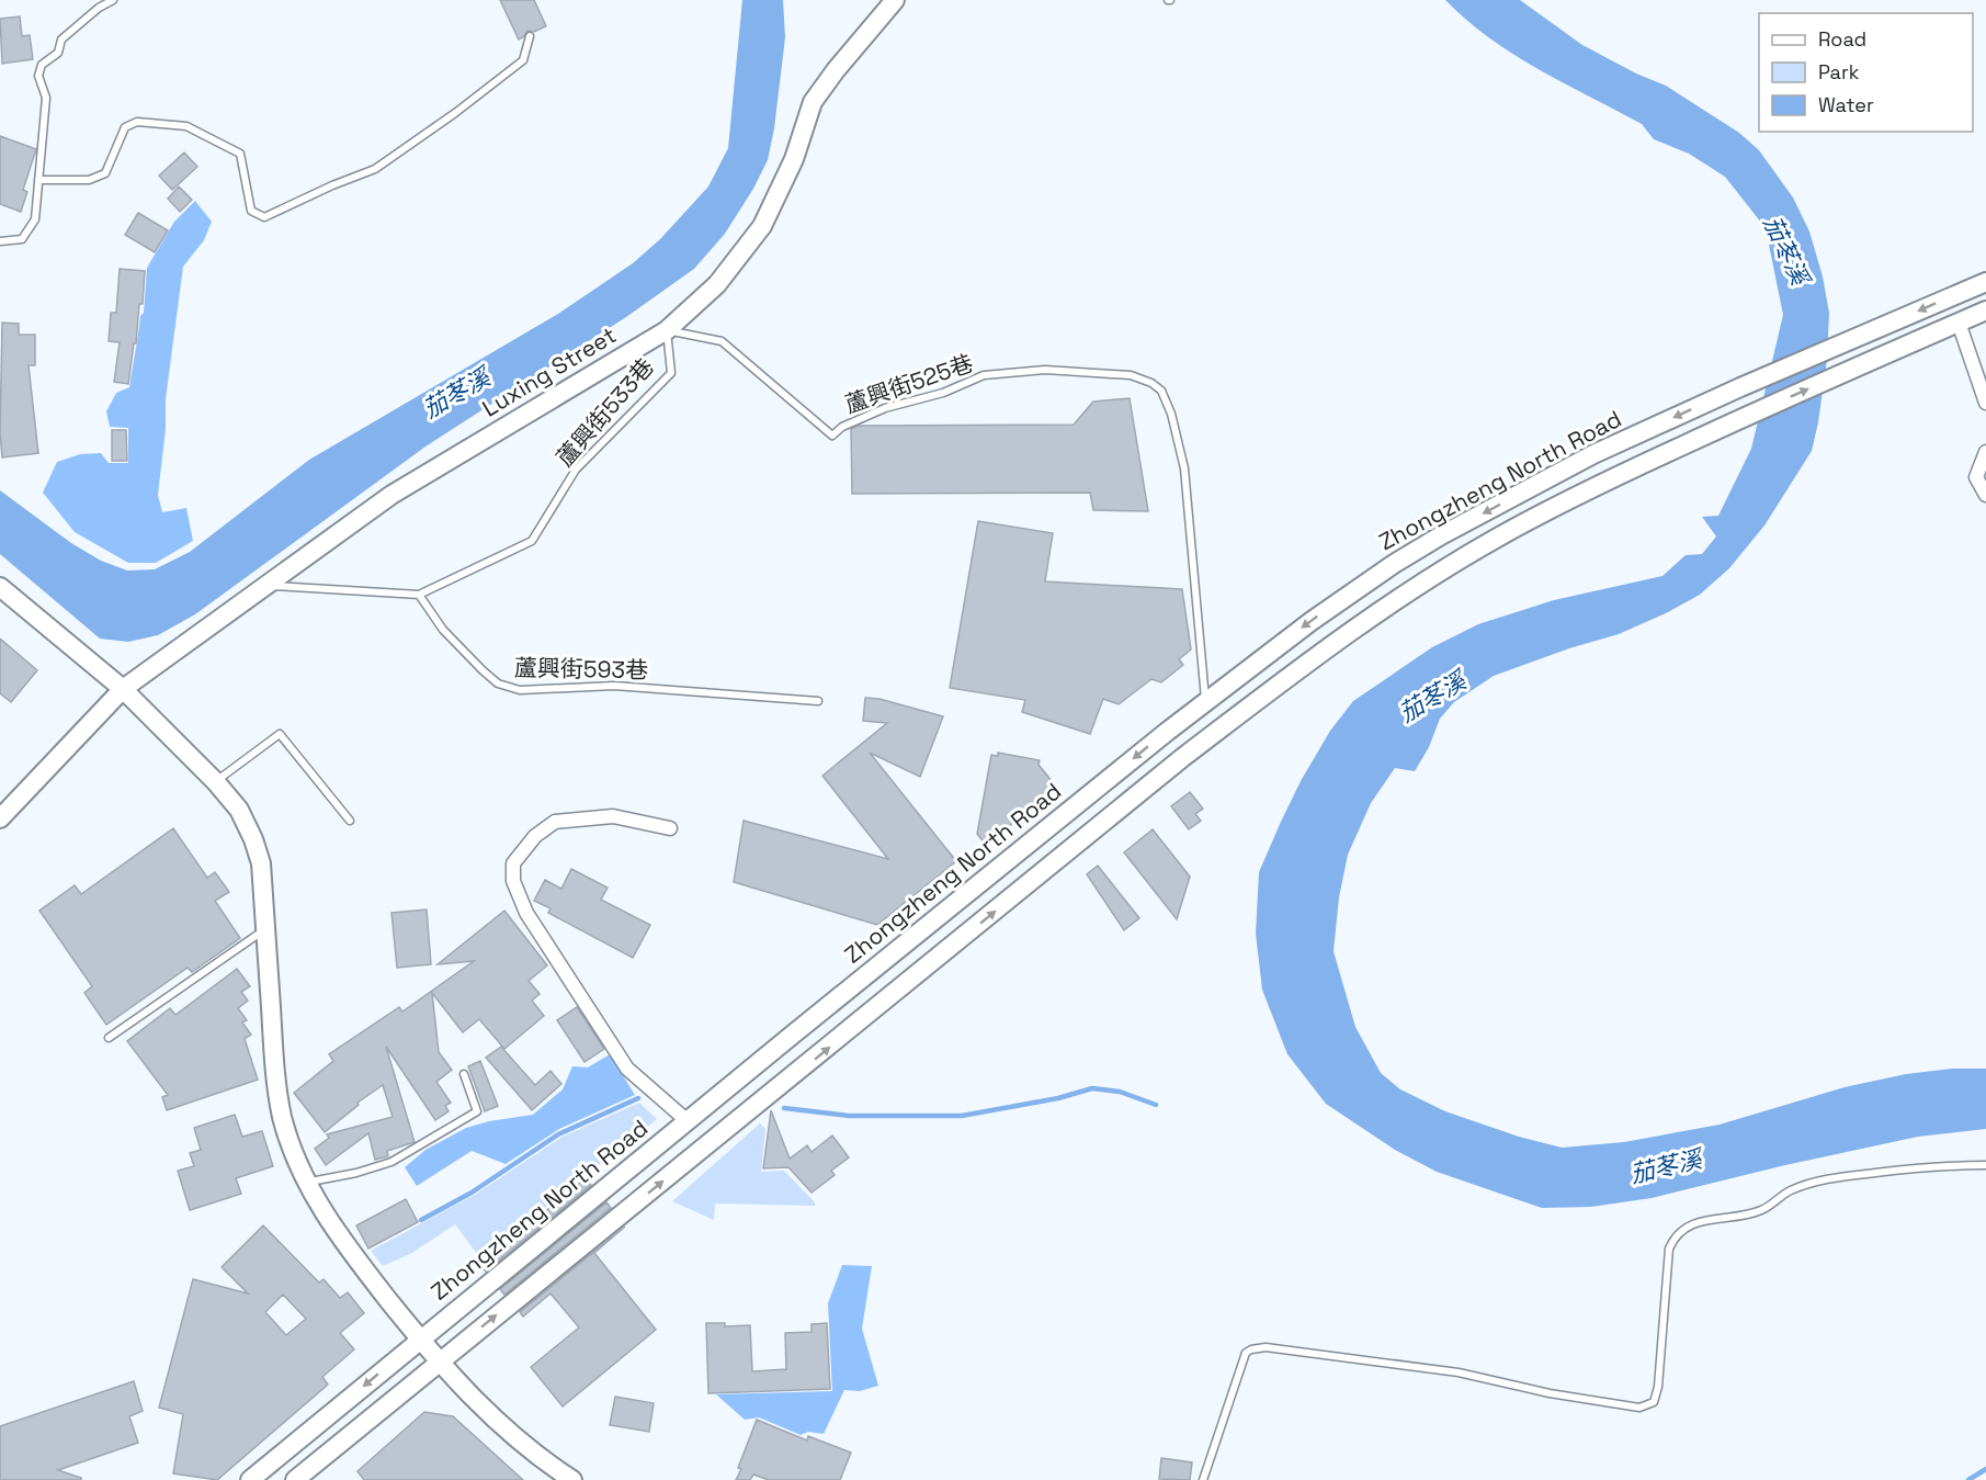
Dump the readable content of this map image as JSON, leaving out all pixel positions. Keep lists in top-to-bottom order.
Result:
{
  "streets": {
    "street": ["Luxing Street", "Zhongzheng North Road"],
    "lane": ["蘆興街525巷", "蘆興街533巷", "蘆興街593巷"]
  },
  "crossings": [
    ["Luxing Street", "蘆興街525巷"],
    ["Luxing Street", "蘆興街533巷"],
    ["蘆興街525巷", "蘆興街533巷"],
    ["蘆興街525巷", "Zhongzheng North Road"],
    ["蘆興街533巷", "蘆興街593巷"]
  ],
  "water": ["茄苳溪"],
  "legend": ["Road", "Park", "Water"]
}
